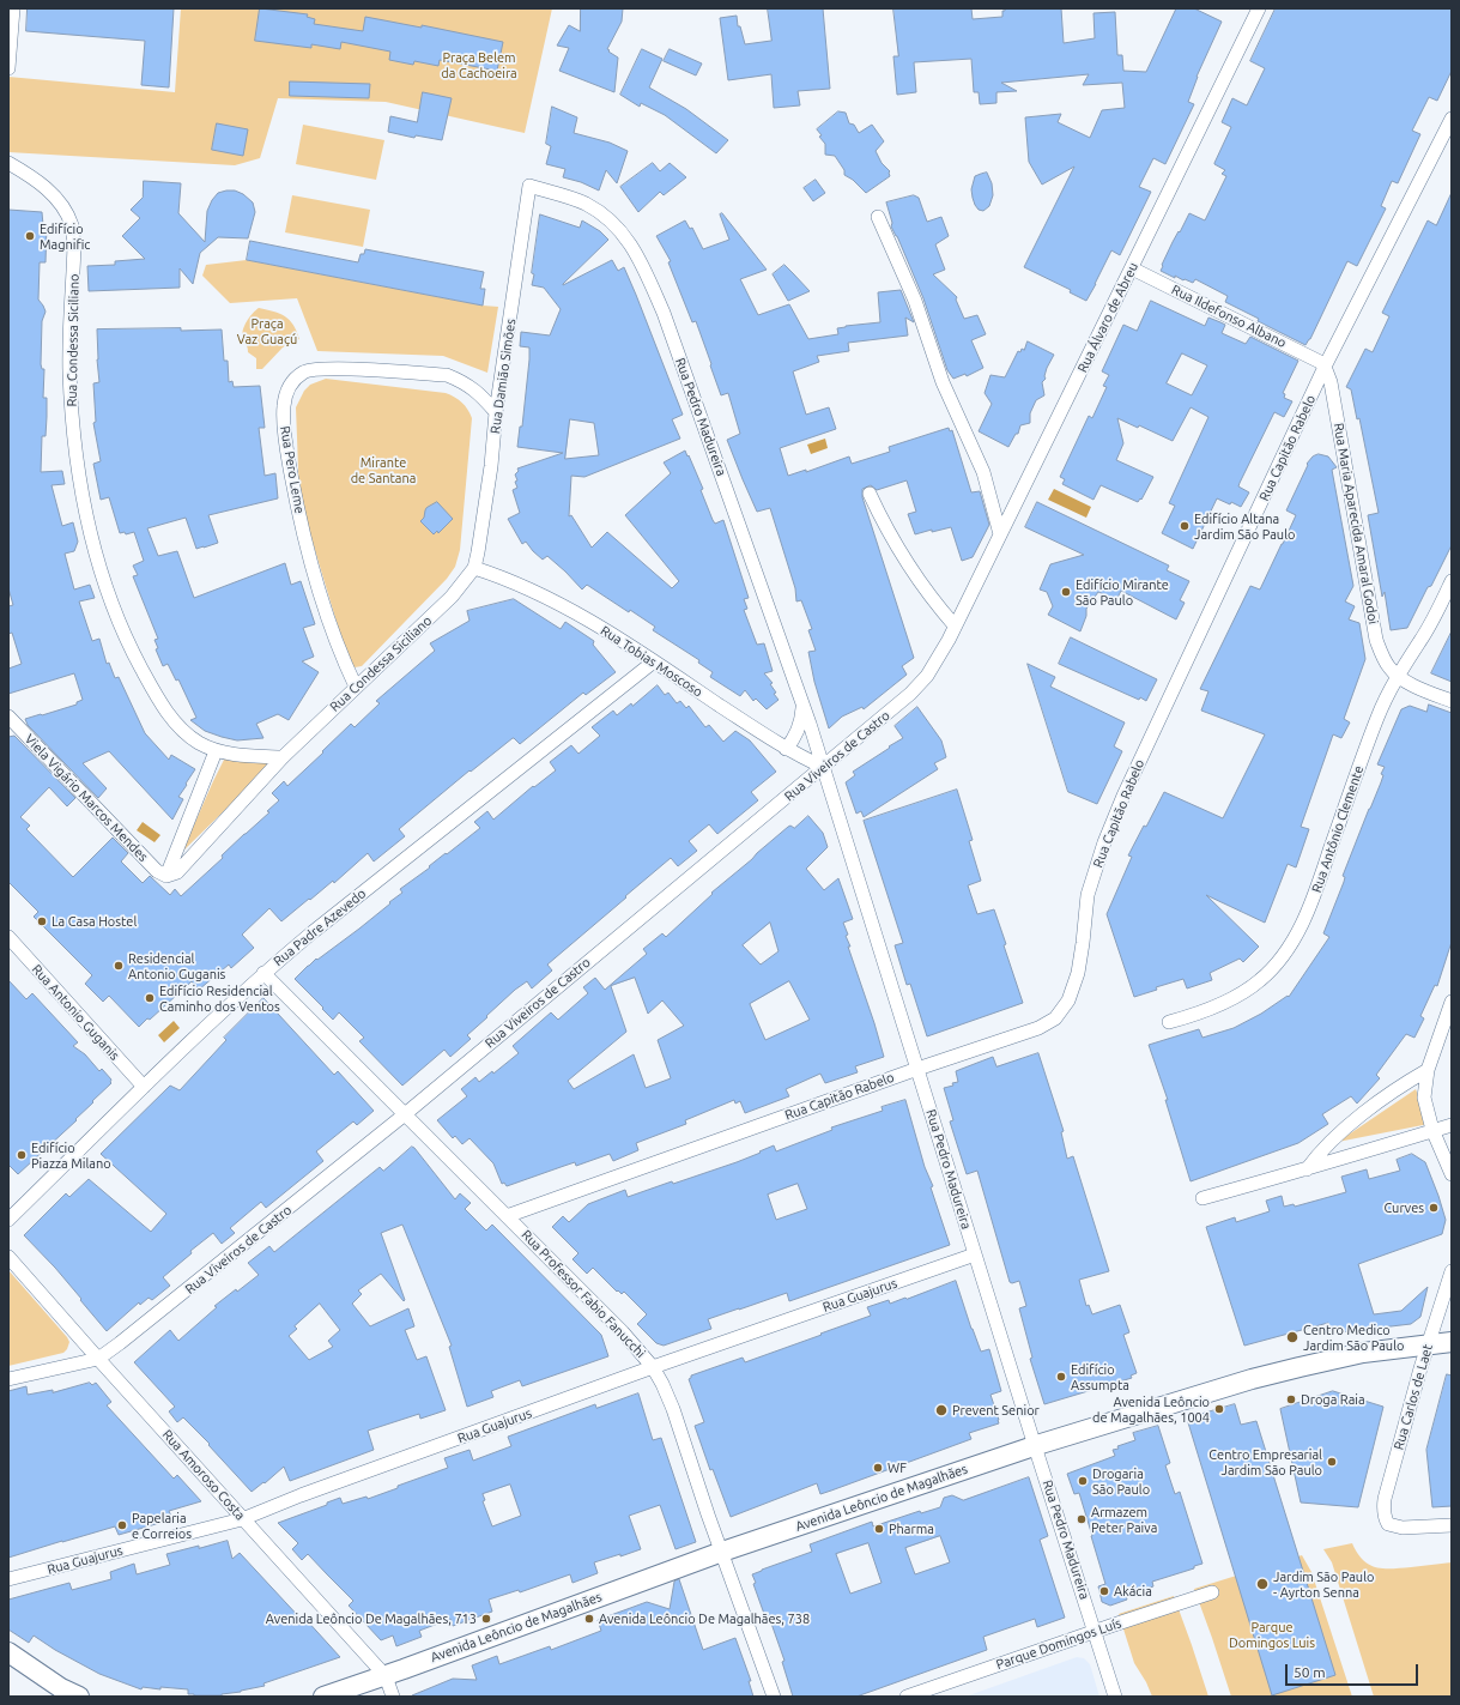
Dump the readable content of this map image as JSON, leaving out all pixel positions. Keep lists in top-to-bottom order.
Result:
{
  "streets": {
    "main road": ["Avenida Leôncio de Magalhães"],
    "street": [
      "Rua Ildefonso Albano",
      "Rua Álvaro de Abreu",
      "Rua Condessa Siciliano",
      "Rua Damião Simões",
      "Rua Pedro Madureira",
      "Rua Capitão Rabelo",
      "Rua Pero Leme",
      "Rua Maria Aparecida Amaral Godoi",
      "Rua Tobias Moscoso",
      "Rua Viveiros de Castro",
      "Viela Vigário Marcos Mendes",
      "Rua Antônio Clemente",
      "Rua Padre Azevedo",
      "Rua Antonio Guganis",
      "Rua Professor Fabio Fanucchi",
      "Rua Guajurus",
      "Rua Carlos de Laet",
      "Rua Amoroso Costa",
      "Parque Domingos Luís"
    ]
  },
  "crossings": [
    ["Rua Ildefonso Albano", "Rua Álvaro de Abreu"],
    ["Rua Ildefonso Albano", "Rua Capitão Rabelo"],
    ["Rua Ildefonso Albano", "Rua Maria Aparecida Amaral Godoi"],
    ["Rua Álvaro de Abreu", "Rua Viveiros de Castro"],
    ["Rua Condessa Siciliano", "Rua Damião Simões"],
    ["Rua Condessa Siciliano", "Rua Pero Leme"],
    ["Rua Condessa Siciliano", "Rua Tobias Moscoso"],
    ["Rua Condessa Siciliano", "Viela Vigário Marcos Mendes"],
    ["Rua Damião Simões", "Rua Pedro Madureira"],
    ["Rua Damião Simões", "Rua Pero Leme"],
    ["Rua Damião Simões", "Rua Tobias Moscoso"],
    ["Rua Pedro Madureira", "Rua Capitão Rabelo"],
    ["Rua Pedro Madureira", "Rua Tobias Moscoso"],
    ["Rua Pedro Madureira", "Rua Viveiros de Castro"],
    ["Rua Pedro Madureira", "Rua Guajurus"],
    ["Rua Pedro Madureira", "Avenida Leôncio de Magalhães"],
    ["Rua Pedro Madureira", "Parque Domingos Luís"],
    ["Rua Capitão Rabelo", "Rua Maria Aparecida Amaral Godoi"],
    ["Rua Capitão Rabelo", "Rua Professor Fabio Fanucchi"],
    ["Rua Maria Aparecida Amaral Godoi", "Rua Antônio Clemente"],
    ["Rua Tobias Moscoso", "Rua Viveiros de Castro"],
    ["Rua Tobias Moscoso", "Rua Padre Azevedo"],
    ["Rua Viveiros de Castro", "Rua Professor Fabio Fanucchi"],
    ["Rua Viveiros de Castro", "Rua Amoroso Costa"],
    ["Rua Padre Azevedo", "Rua Antonio Guganis"],
    ["Rua Padre Azevedo", "Rua Professor Fabio Fanucchi"],
    ["Rua Professor Fabio Fanucchi", "Rua Guajurus"],
    ["Rua Professor Fabio Fanucchi", "Avenida Leôncio de Magalhães"],
    ["Rua Guajurus", "Rua Amoroso Costa"],
    ["Rua Carlos de Laet", "Avenida Leôncio de Magalhães"],
    ["Rua Amoroso Costa", "Avenida Leôncio de Magalhães"]
  ],
  "parks": [
    "Praça Belem da Cachoeira",
    "Praça Vaz Guaçú",
    "Mirante de Santana",
    "Parque Domingos Luis"
  ],
  "places": [
    "Edifício Magnific",
    "Edifício Altana Jardim São Paulo",
    "Edifício Mirante São Paulo",
    "La Casa Hostel",
    "Residencial Antonio Guganis",
    "Edifício Residencial Caminho dos Ventos",
    "Edifício Piazza Milano",
    "Curves",
    "Centro Medico Jardim São Paulo",
    "Edifício Assumpta",
    "Droga Raia",
    "Avenida Leôncio de Magalhães, 1004",
    "Prevent Senior",
    "Centro Empresarial Jardim São Paulo",
    "WF",
    "Drogaria São Paulo",
    "Armazem Peter Paiva",
    "Papelaria e Correios",
    "Pharma",
    "Jardim São Paulo - Ayrton Senna",
    "Akácia",
    "Avenida Leôncio De Magalhães, 713",
    "Avenida Leôncio De Magalhães, 738"
  ],
  "scale_bar": "50 m"
}
